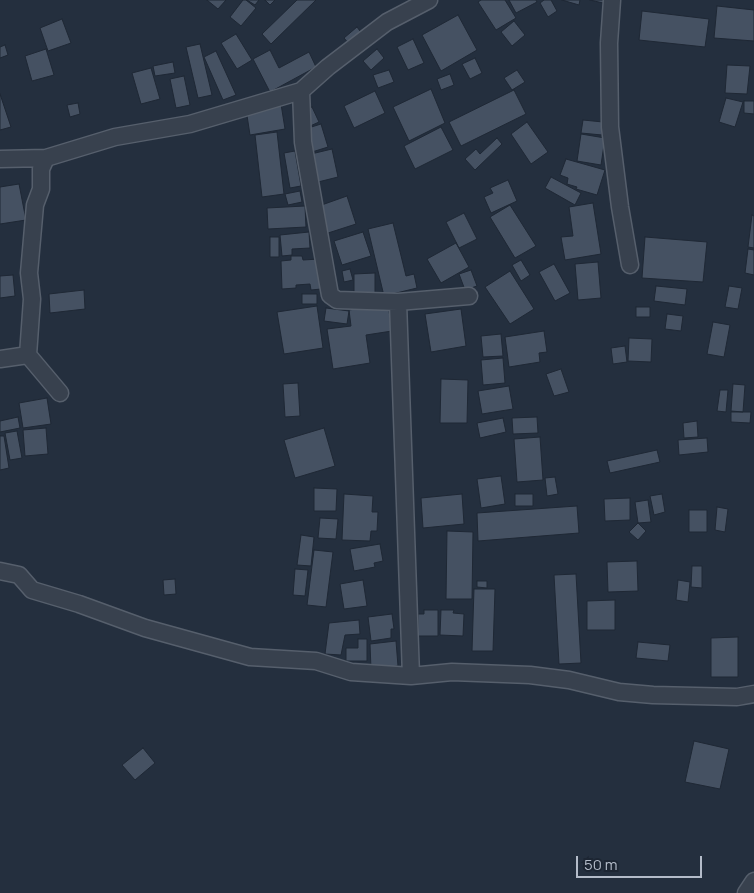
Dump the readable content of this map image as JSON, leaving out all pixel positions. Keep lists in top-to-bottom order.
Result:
{
  "scale_bar": "50 m"
}
